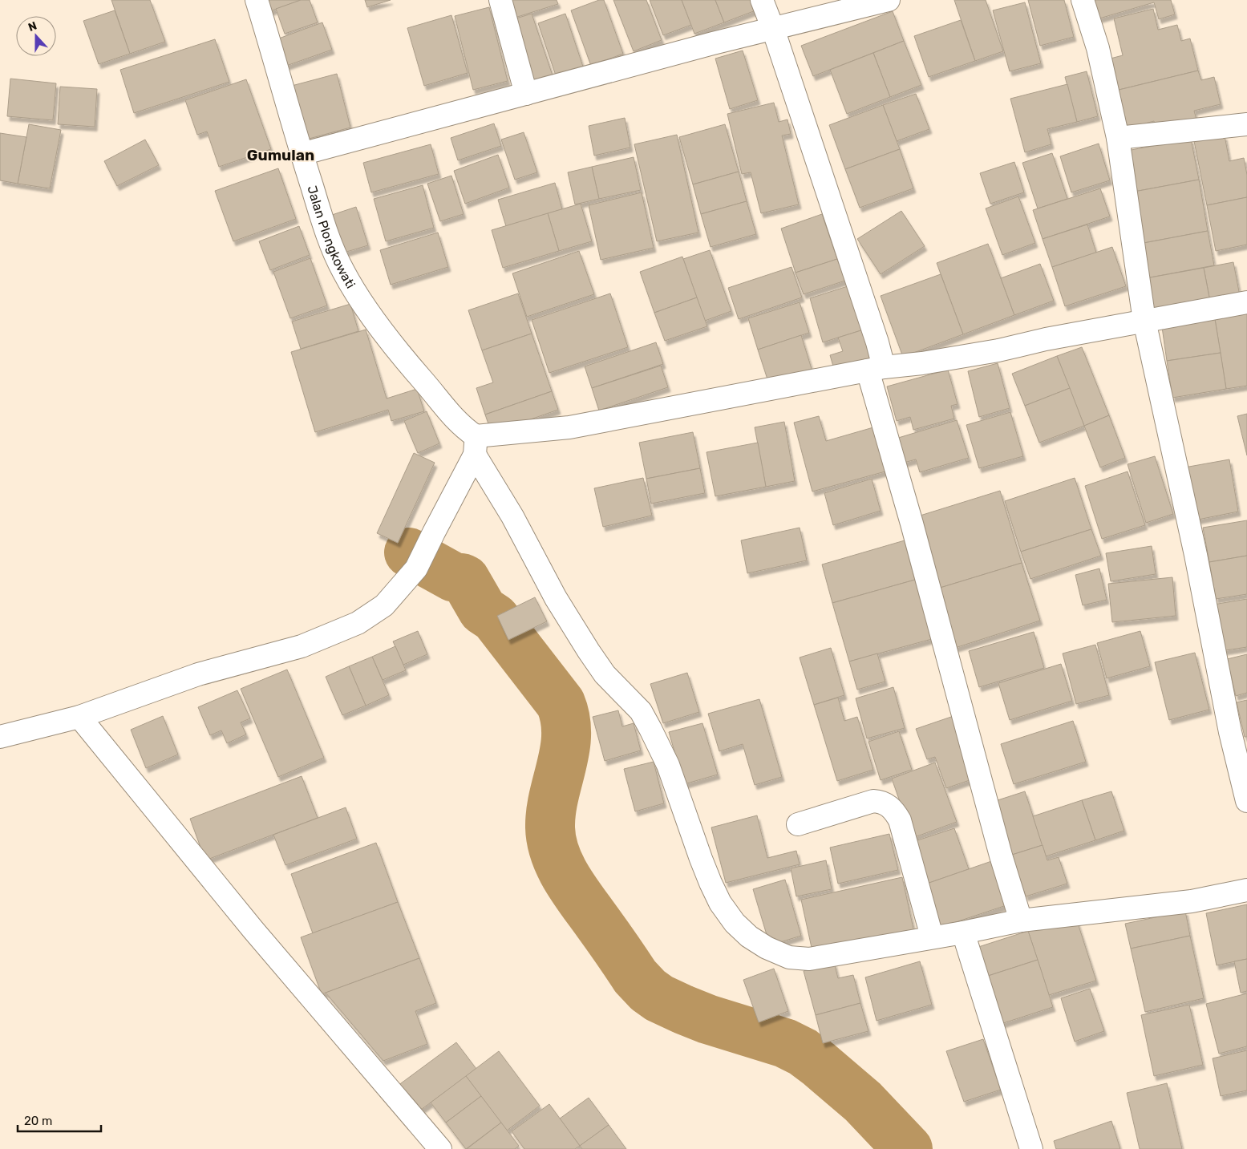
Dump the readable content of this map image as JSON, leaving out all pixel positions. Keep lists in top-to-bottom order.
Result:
{
  "streets": {
    "street": ["Jalan Plongkowati"]
  },
  "districts": ["Gumulan"],
  "scale_bar": "20 m",
  "north": "top"
}
